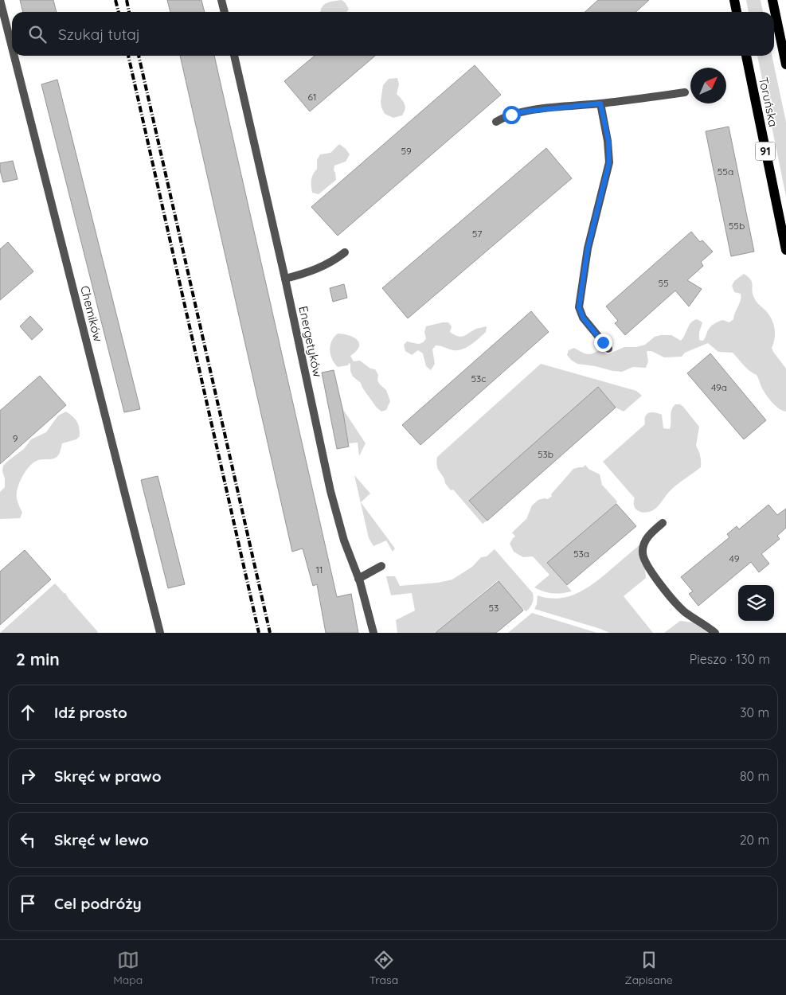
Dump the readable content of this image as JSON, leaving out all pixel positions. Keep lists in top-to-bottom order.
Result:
{
  "streets": {
    "main road": ["Toruńska", "91"],
    "street": ["Chemików", "Energetyków"]
  },
  "house_numbers": [
    "61",
    "59",
    "55a",
    "55b",
    "57",
    "55",
    "53c",
    "49a",
    "9",
    "53b",
    "53a",
    "49",
    "11",
    "53"
  ],
  "north": "top right",
  "page": {
    "search": "Szukaj tutaj",
    "heading": ["2 min", "Pieszo · 130 m"],
    "list": [
      ["Idź prosto", "30 m"],
      ["Skręć w prawo", "80 m"],
      ["Skręć w lewo", "20 m"],
      "Cel podróży"
    ],
    "nav": ["Mapa", "Trasa", "Zapisane"]
  }
}
